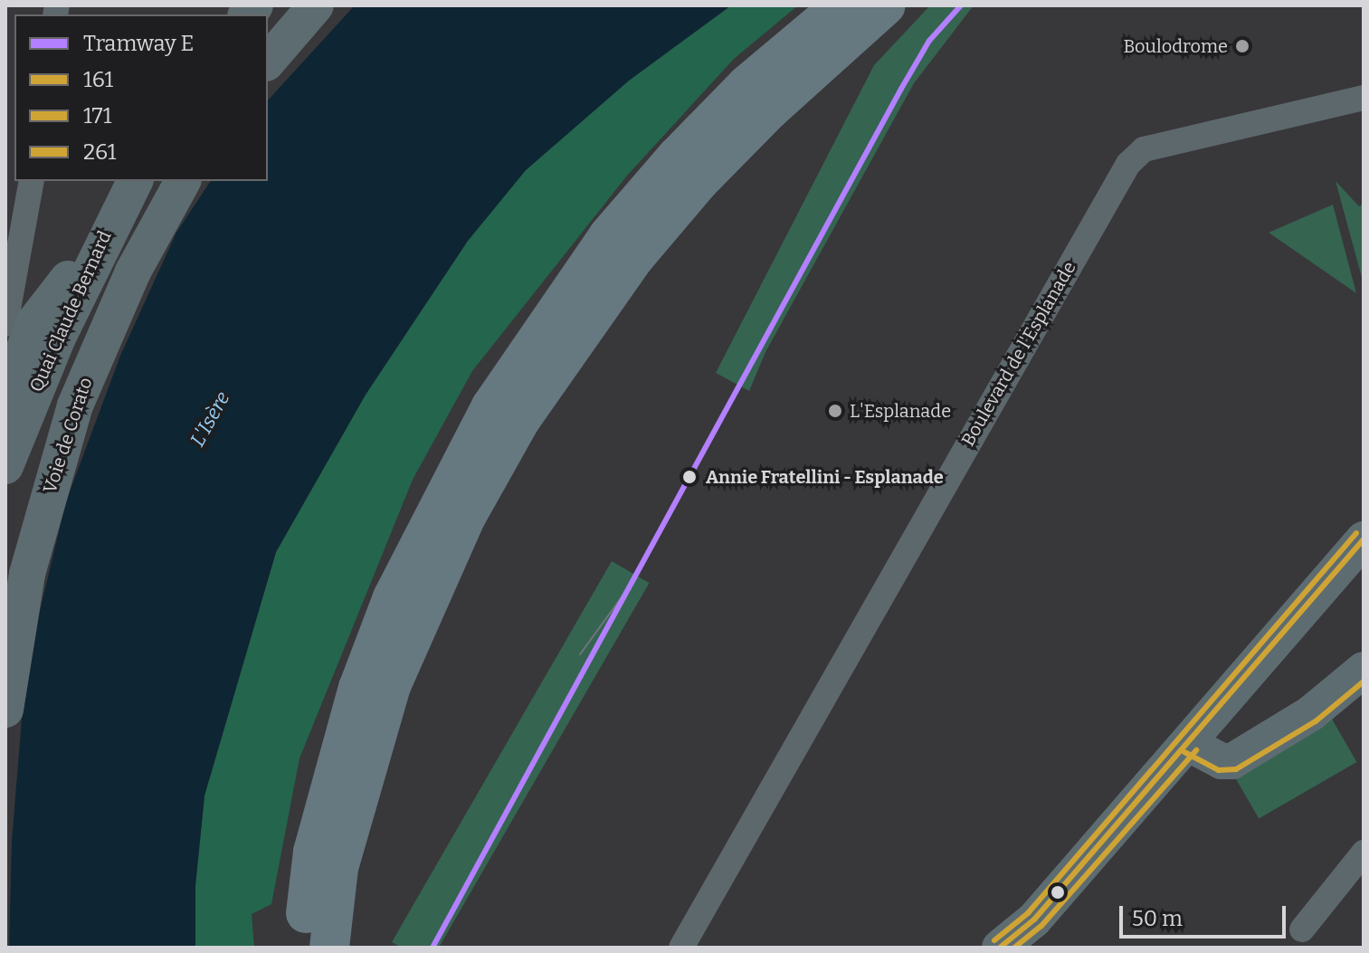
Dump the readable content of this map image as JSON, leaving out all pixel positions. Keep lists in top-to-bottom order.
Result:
{
  "streets": {
    "street": ["Quai Claude Bernard", "Boulevard de l'Esplanade", "Voie de Corato"]
  },
  "water": ["L'Isère"],
  "places": ["Boulodrome", "L'Esplanade", "Annie Fratellini - Esplanade"],
  "lines": [
    "tram line E",
    "transit line 261",
    "transit line 161",
    "transit line 171"
  ],
  "legend": [
    "Tramway E",
    "161",
    "171",
    "261"
  ],
  "scale_bar": "50 m"
}
